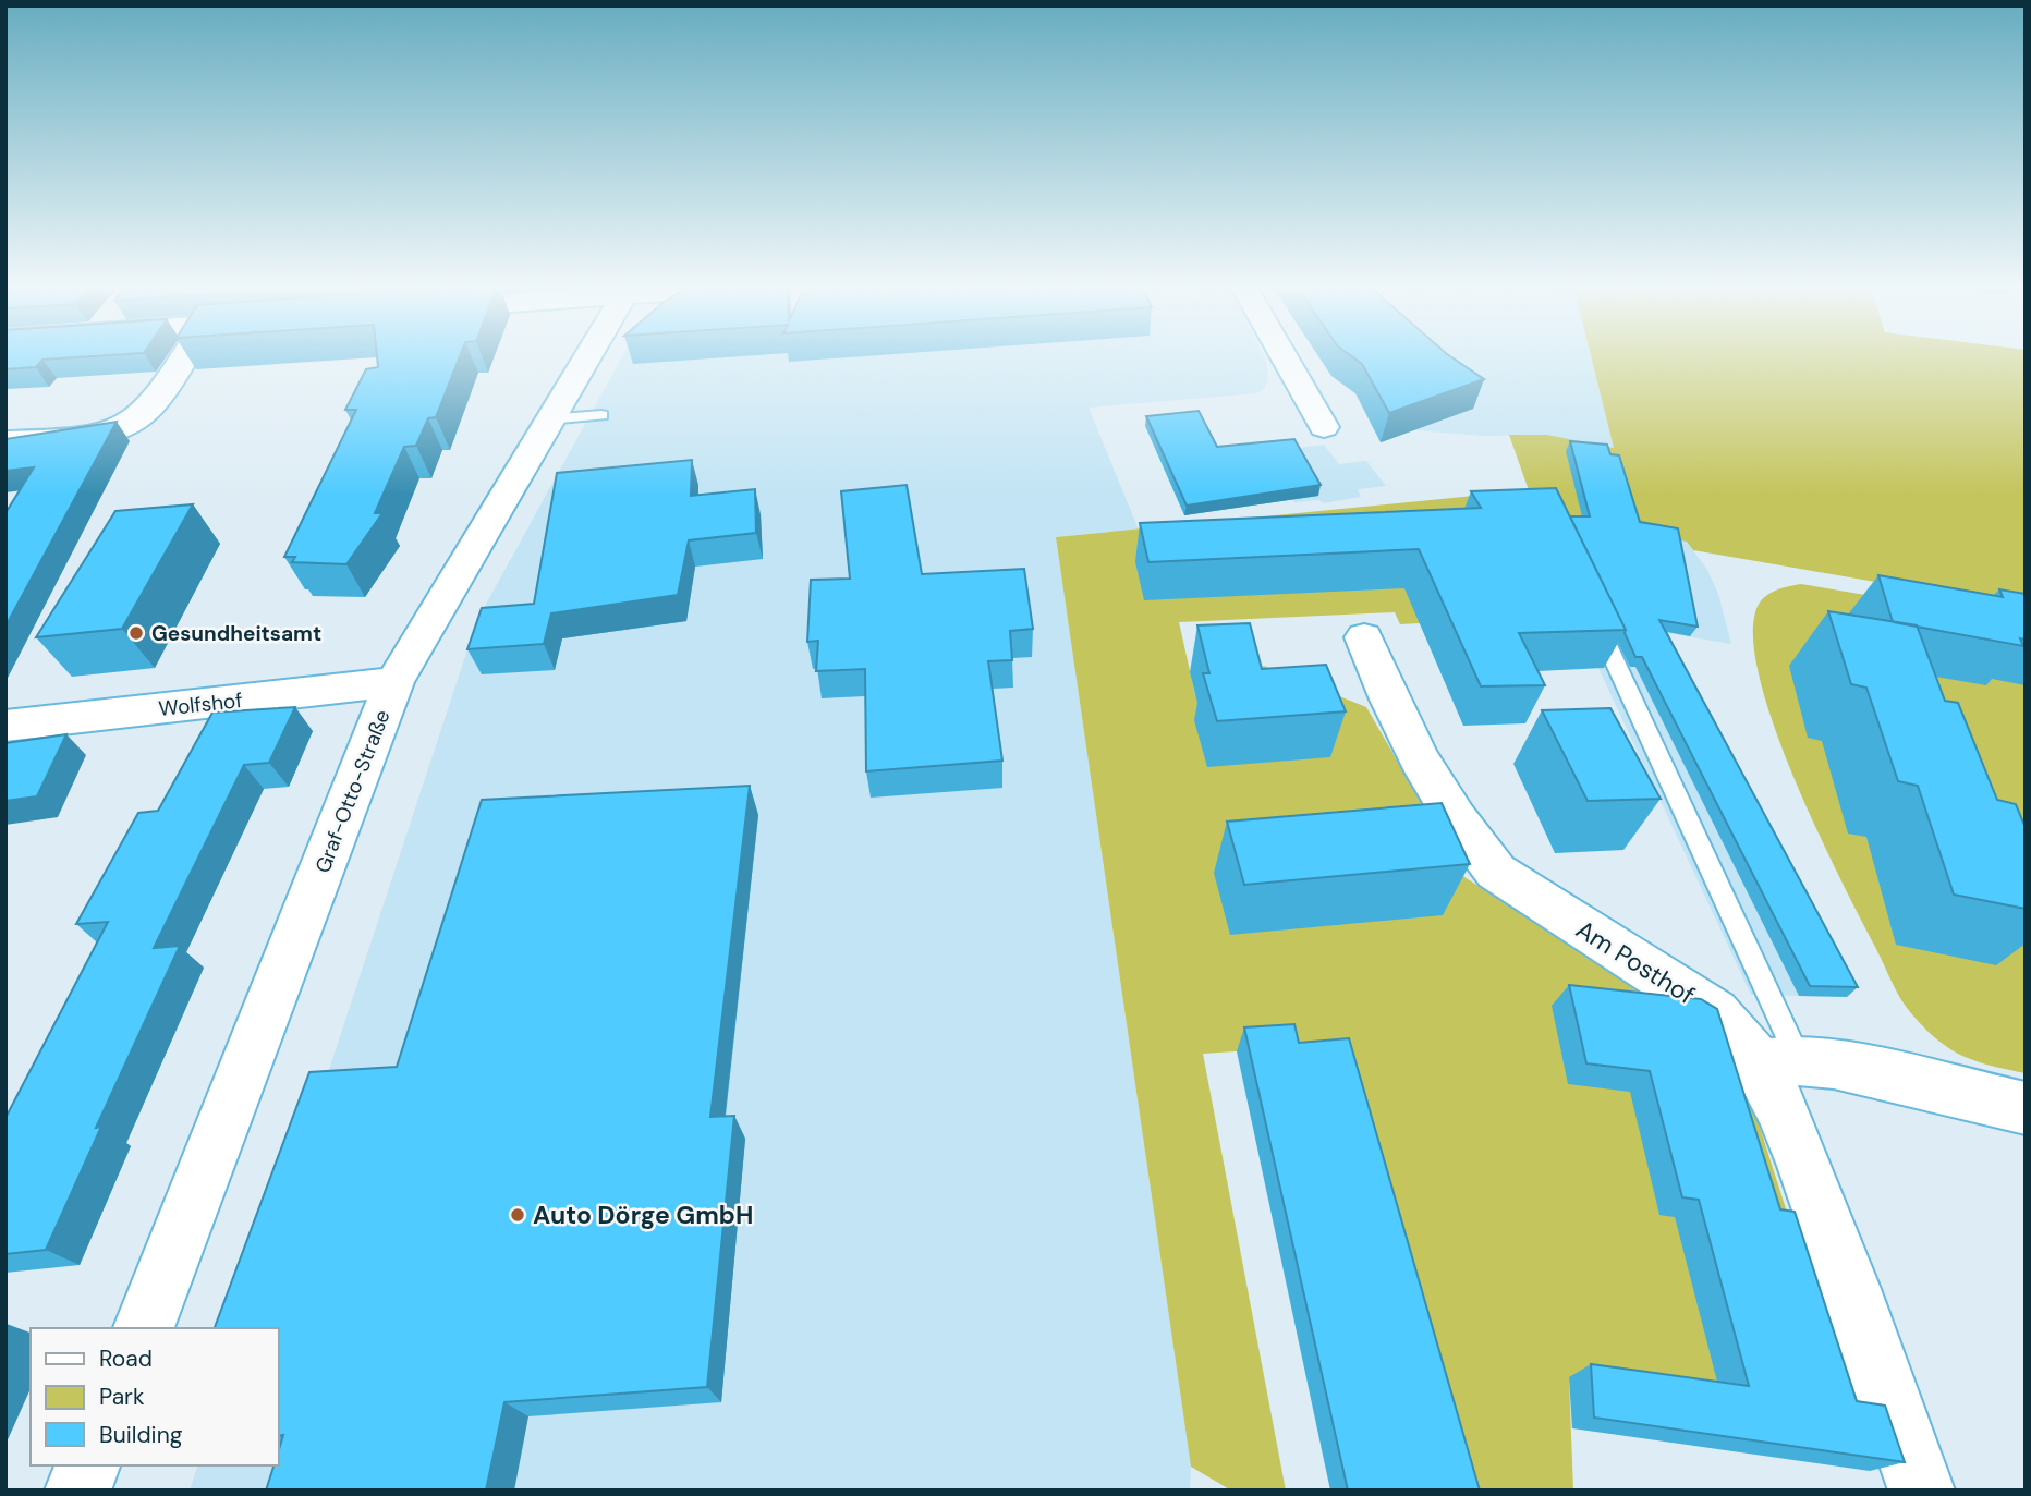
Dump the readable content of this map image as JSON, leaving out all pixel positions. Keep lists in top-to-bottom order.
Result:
{
  "streets": {
    "street": ["Wolfshof", "Graf-Otto-Straße", "Am Posthof"]
  },
  "crossings": [
    ["Wolfshof", "Graf-Otto-Straße"]
  ],
  "places": ["Gesundheitsamt", "Auto Dörge GmbH"],
  "legend": ["Road", "Park", "Building"]
}
